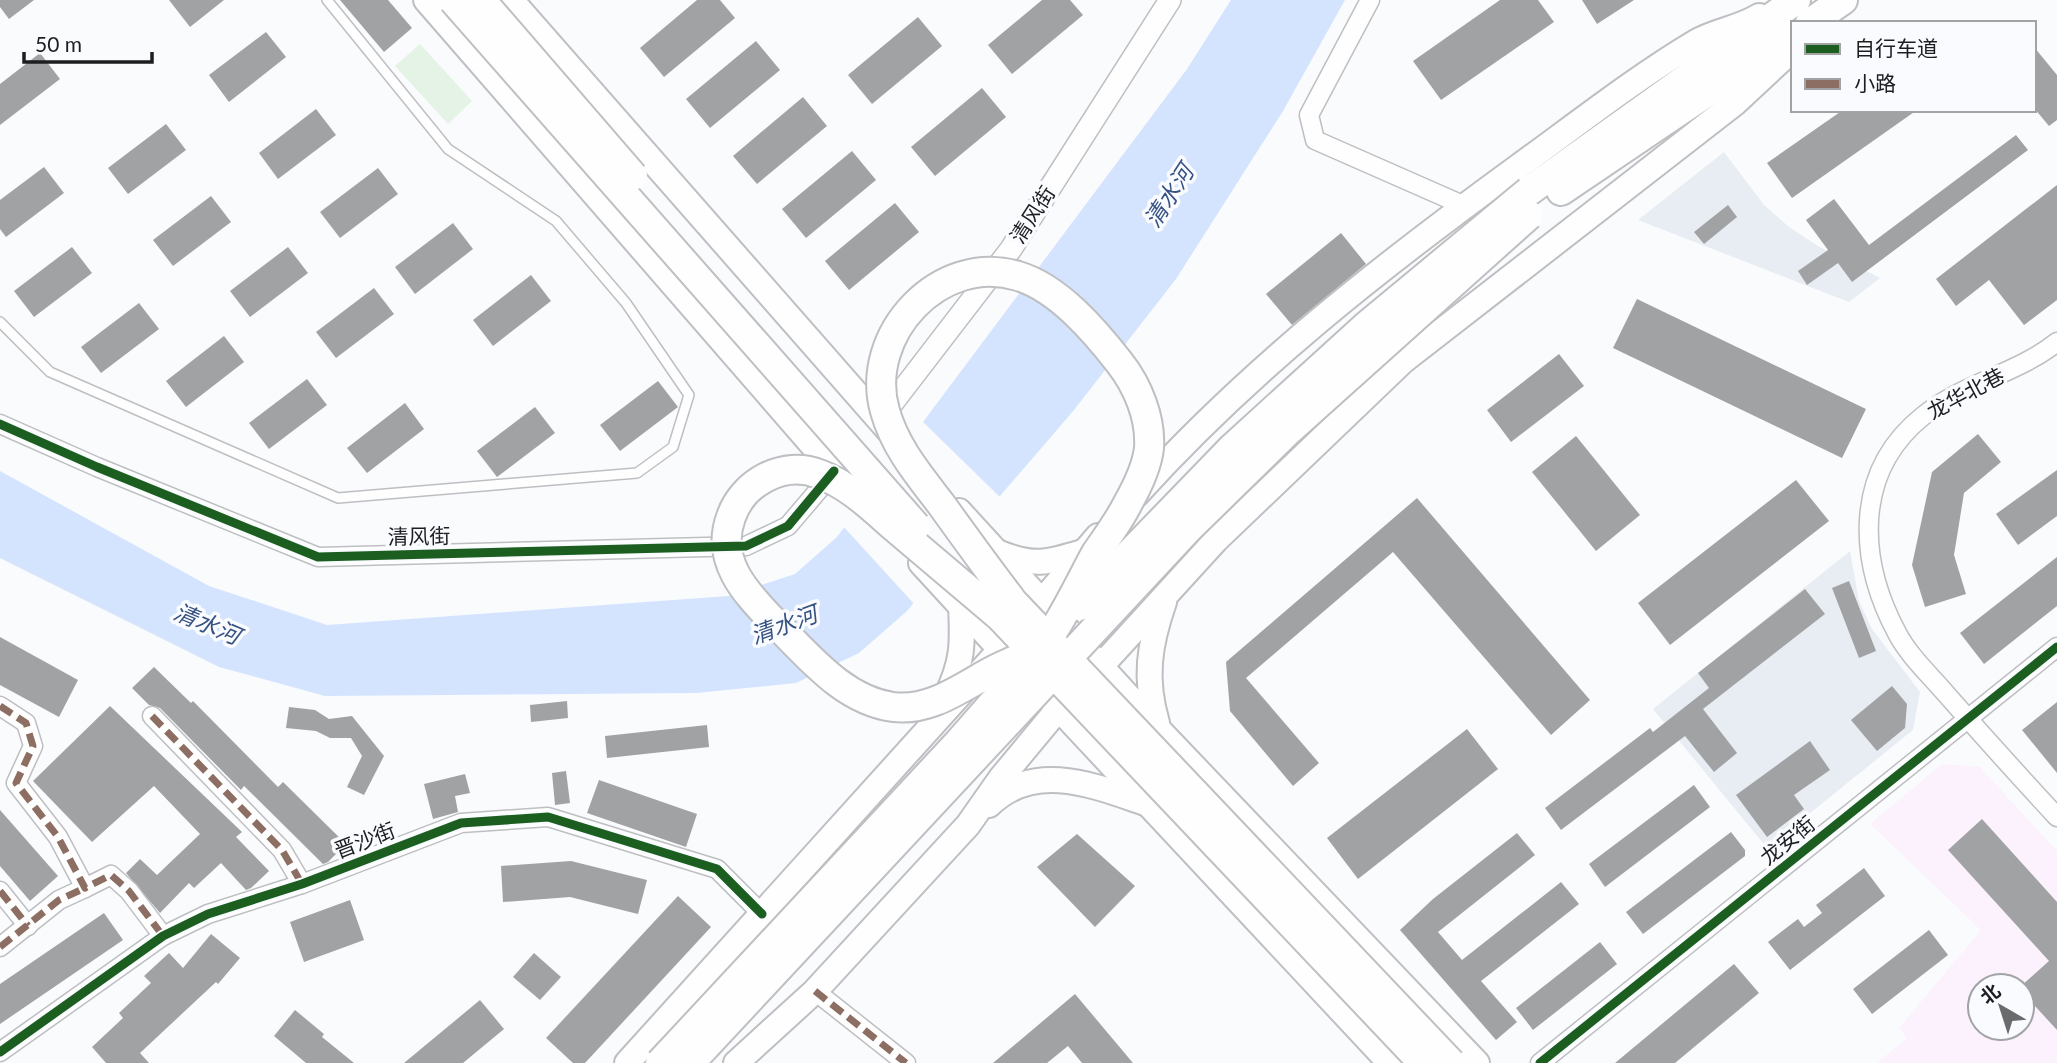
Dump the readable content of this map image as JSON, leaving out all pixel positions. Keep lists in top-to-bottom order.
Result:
{
  "streets": {
    "street": [
      "清风街",
      "龙华北巷",
      "晋沙街",
      "龙安街"
    ]
  },
  "crossings": [
    ["龙华北巷", "龙安街"]
  ],
  "water": ["清水河"],
  "legend": ["自行车道", "小路"],
  "scale_bar": "50 m",
  "north": "top left"
}
